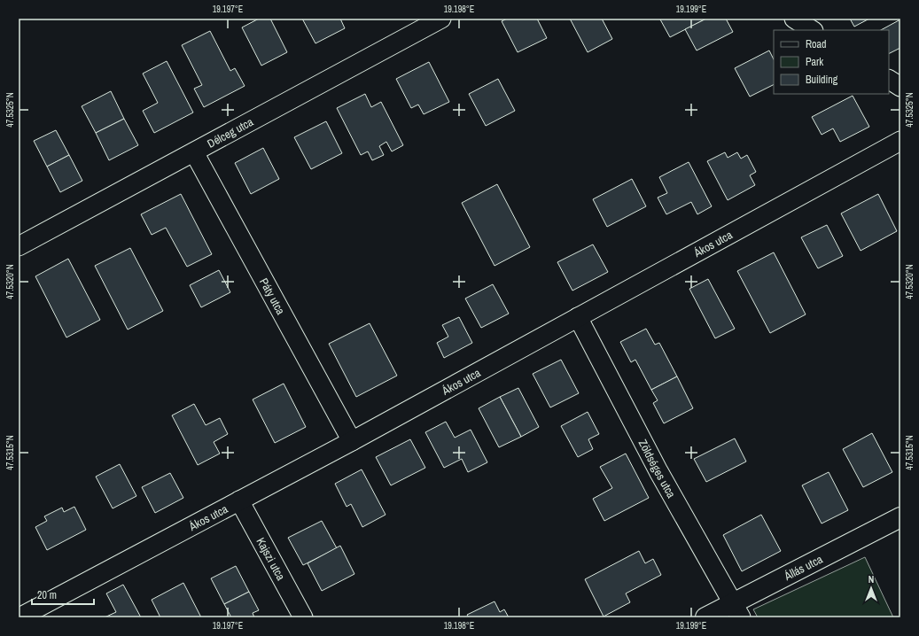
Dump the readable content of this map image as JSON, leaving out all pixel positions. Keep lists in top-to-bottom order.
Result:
{
  "streets": {
    "street": [
      "Délceg utca",
      "Ákos utca",
      "Páty utca",
      "Zöldséges utca",
      "Kajszi utca",
      "Állás utca"
    ]
  },
  "crossings": [
    ["Délceg utca", "Páty utca"],
    ["Ákos utca", "Páty utca"],
    ["Ákos utca", "Zöldséges utca"],
    ["Ákos utca", "Kajszi utca"],
    ["Zöldséges utca", "Állás utca"]
  ],
  "legend": ["Road", "Park", "Building"],
  "scale_bar": "20 m",
  "north": "top",
  "coordinates": [
    "19.197°E",
    "19.198°E",
    "19.199°E",
    "47.5325°N",
    "47.5320°N",
    "47.5315°N"
  ]
}
